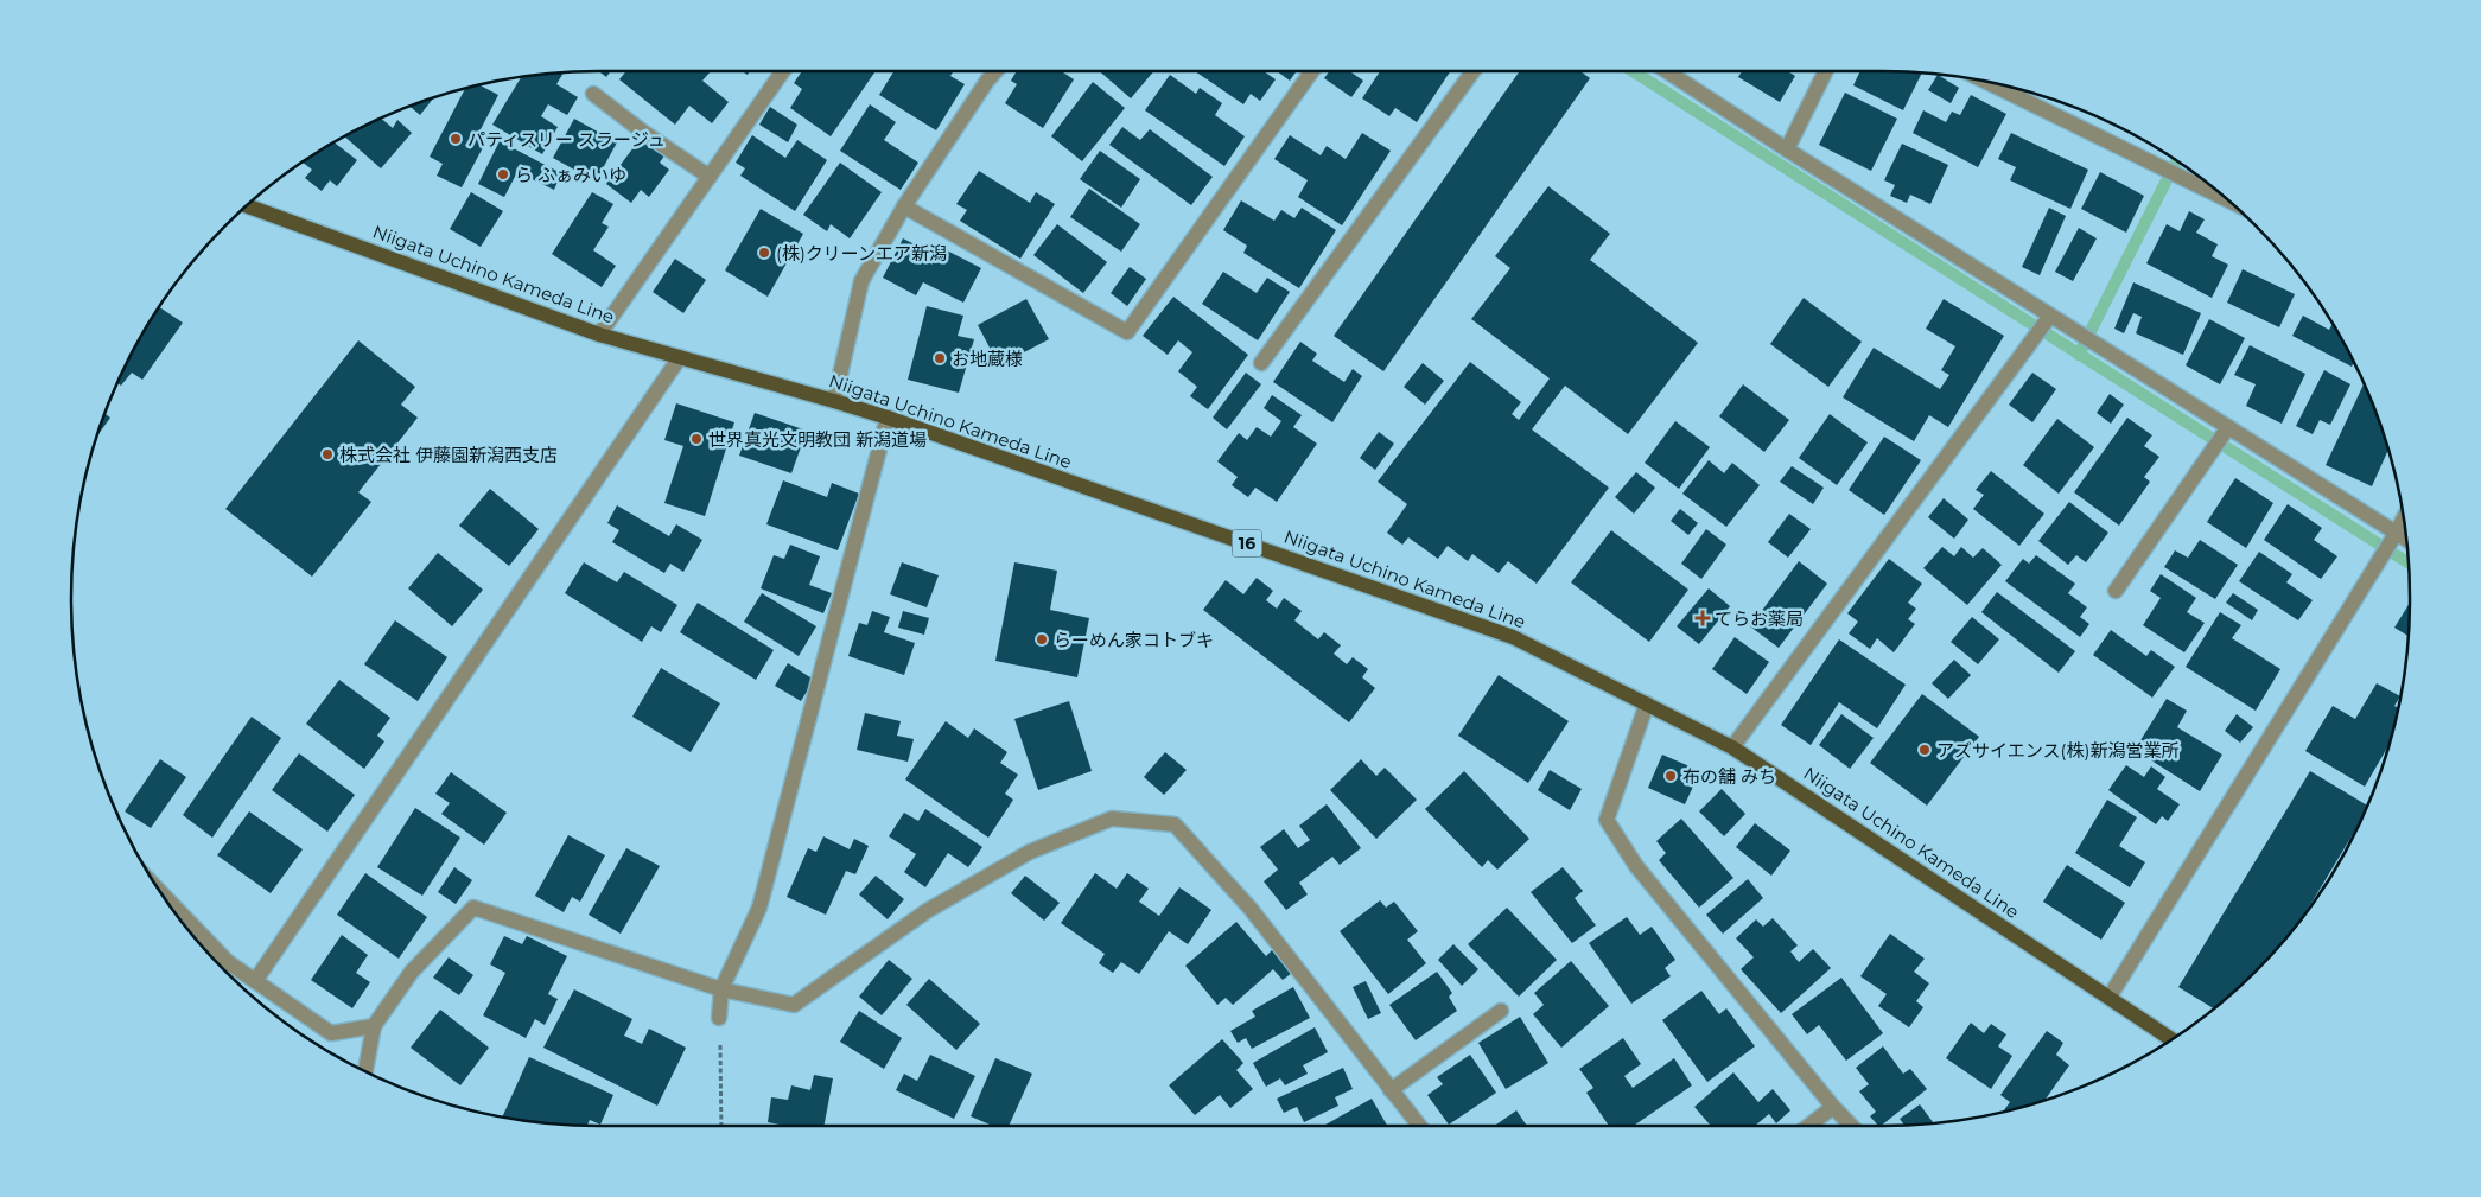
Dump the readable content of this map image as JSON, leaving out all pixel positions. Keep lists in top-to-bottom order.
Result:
{
  "streets": {
    "main road": ["Niigata Uchino Kameda Line", "16"]
  },
  "places": {
    "other": [
      "パティスリー スラージュ",
      "ら ふぁみいゆ",
      "(株)クリーンエア新潟",
      "お地蔵様",
      "世界真光文明教団 新潟道場",
      "株式会社 伊藤園新潟西支店",
      "らーめん家コトブキ",
      "アズサイエンス(株)新潟営業所",
      "布の舗 みち"
    ],
    "health": ["てらお薬局"]
  }
}
